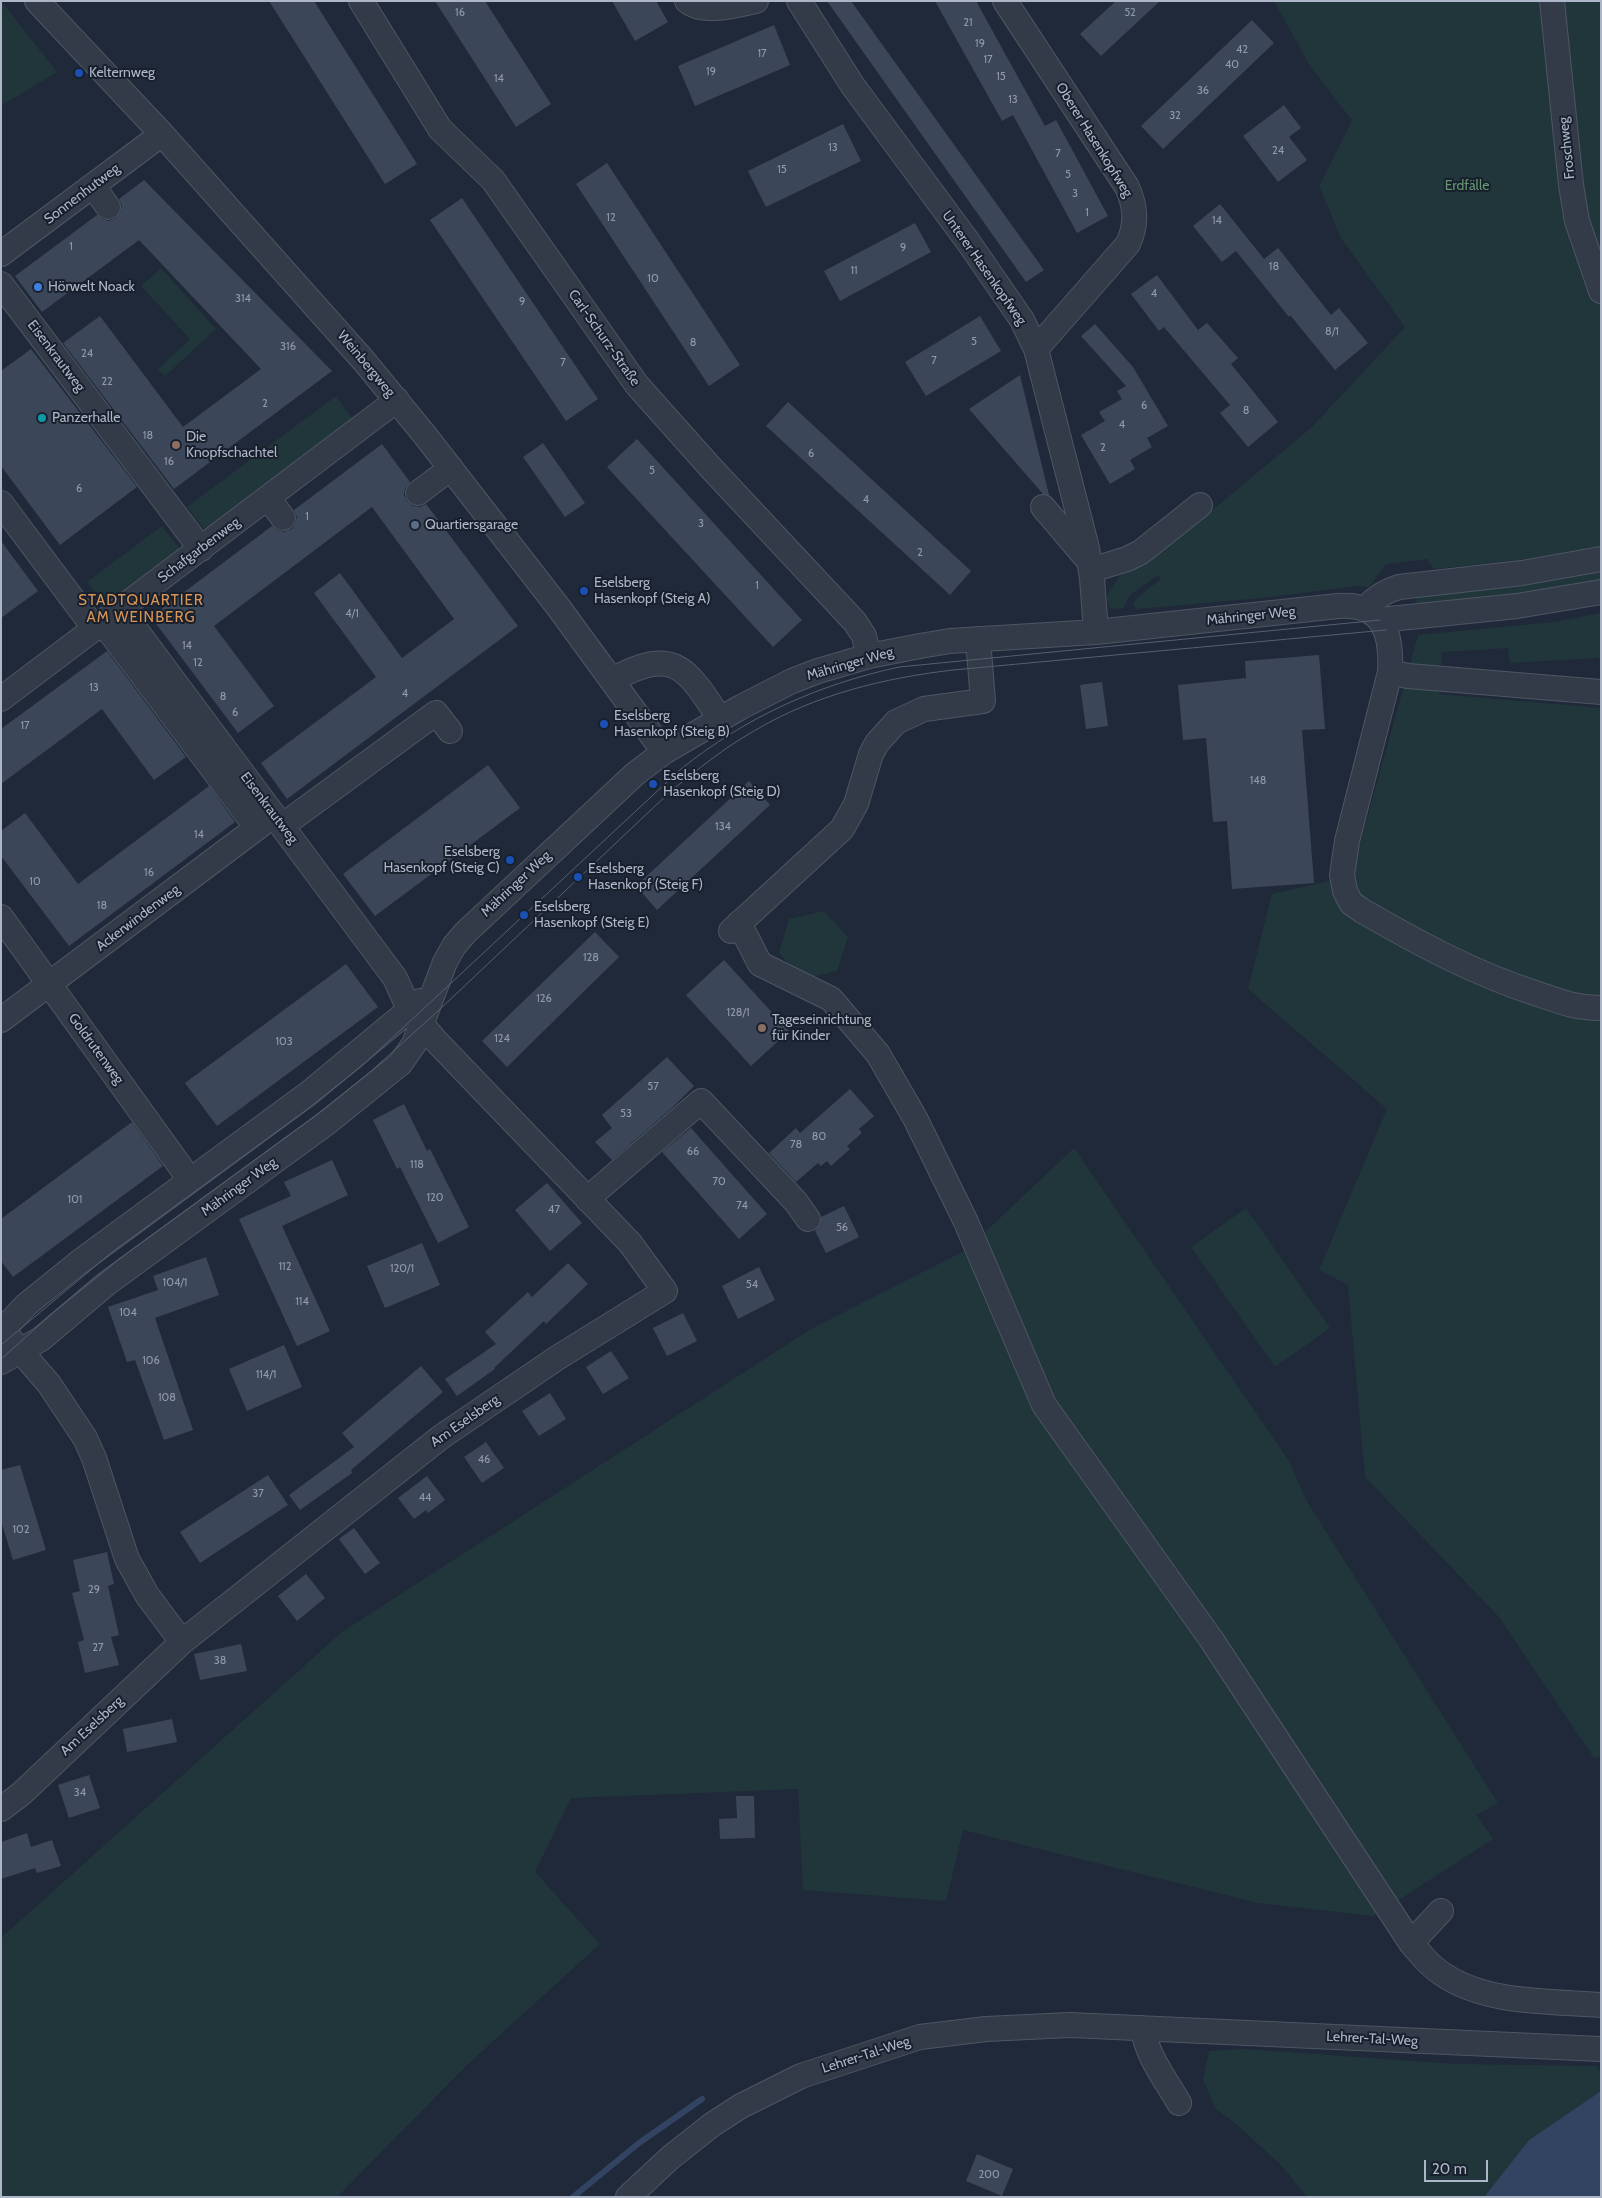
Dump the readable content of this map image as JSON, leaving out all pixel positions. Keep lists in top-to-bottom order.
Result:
{
  "streets": {
    "street": [
      "Oberer Hasenkopfweg",
      "Froschweg",
      "Sonnenhutweg",
      "Unterer Hasenkopfweg",
      "Carl-Schurz-Straße",
      "Eisenkrautweg",
      "Weinbergweg",
      "Schafgarbenweg",
      "Mähringer Weg",
      "Ackerwindenweg",
      "Goldrutenweg",
      "Am Eselsberg",
      "Lehrer-Tal-Weg"
    ]
  },
  "crossings": [
    ["Oberer Hasenkopfweg", "Unterer Hasenkopfweg"],
    ["Sonnenhutweg", "Weinbergweg"],
    ["Unterer Hasenkopfweg", "Mähringer Weg"],
    ["Carl-Schurz-Straße", "Mähringer Weg"],
    ["Eisenkrautweg", "Schafgarbenweg"],
    ["Eisenkrautweg", "Mähringer Weg"],
    ["Eisenkrautweg", "Ackerwindenweg"],
    ["Eisenkrautweg", "Am Eselsberg"],
    ["Weinbergweg", "Schafgarbenweg"],
    ["Weinbergweg", "Mähringer Weg"],
    ["Mähringer Weg", "Am Eselsberg"],
    ["Ackerwindenweg", "Goldrutenweg"]
  ],
  "districts": ["STADTQUARTIER AM WEINBERG"],
  "parks": ["Erdfälle"],
  "places": [
    "Kelternweg",
    "Hörwelt Noack",
    "Panzerhalle",
    "Die Knopfschachtel",
    "Quartiersgarage",
    "Eselsberg Hasenkopf (Steig A)",
    "Eselsberg Hasenkopf (Steig B)",
    "Eselsberg Hasenkopf (Steig D)",
    "Eselsberg Hasenkopf (Steig C)",
    "Eselsberg Hasenkopf (Steig F)",
    "Eselsberg Hasenkopf (Steig E)",
    "Tageseinrichtung für Kinder"
  ],
  "house_numbers": [
    "16",
    "52",
    "21",
    "19",
    "42",
    "17",
    "17",
    "40",
    "19",
    "15",
    "14",
    "36",
    "13",
    "32",
    "13",
    "24",
    "7",
    "15",
    "5",
    "3",
    "1",
    "12",
    "14",
    "1",
    "9",
    "18",
    "11",
    "10",
    "4",
    "314",
    "9",
    "8/1",
    "5",
    "8",
    "316",
    "24",
    "7",
    "7",
    "22",
    "2",
    "6",
    "8",
    "4",
    "18",
    "2",
    "6",
    "16",
    "5",
    "6",
    "4",
    "1",
    "3",
    "2",
    "1",
    "4/1",
    "14",
    "12",
    "13",
    "4",
    "8",
    "6",
    "17",
    "148",
    "134",
    "14",
    "16",
    "10",
    "18",
    "128",
    "126",
    "128/1",
    "124",
    "103",
    "57",
    "53",
    "80",
    "78",
    "66",
    "118",
    "70",
    "120",
    "101",
    "74",
    "47",
    "56",
    "112",
    "120/1",
    "104/1",
    "54",
    "114",
    "104",
    "106",
    "114/1",
    "108",
    "46",
    "37",
    "44",
    "102",
    "29",
    "27",
    "38",
    "34",
    "200"
  ],
  "scale_bar": "20 m"
}
